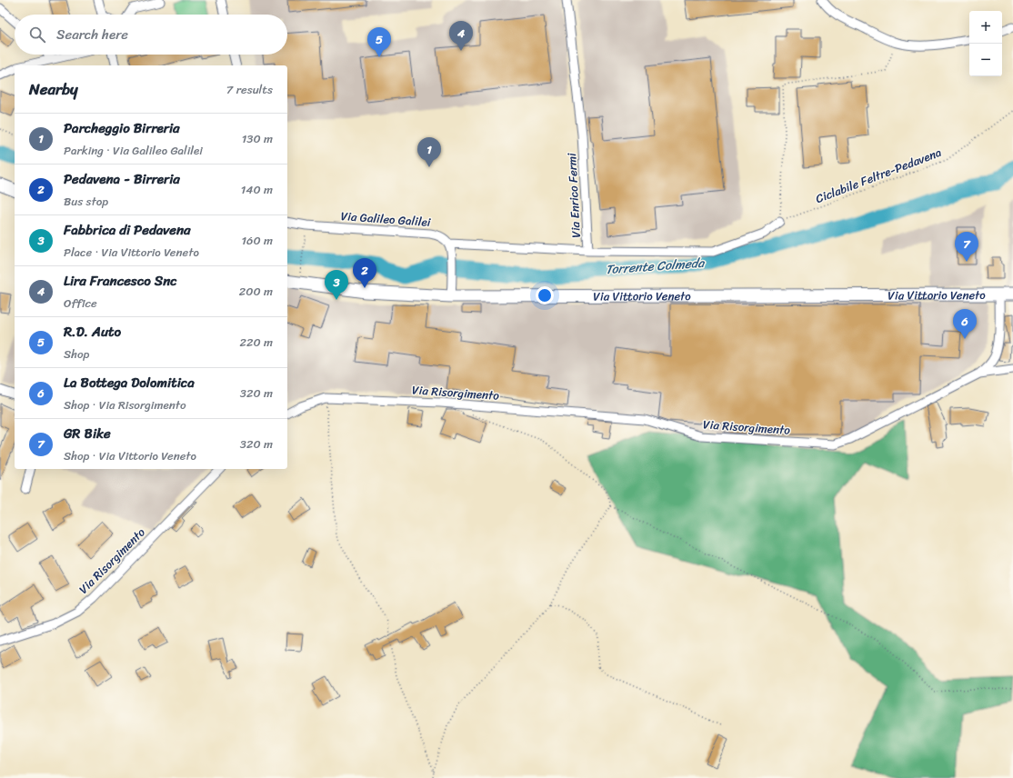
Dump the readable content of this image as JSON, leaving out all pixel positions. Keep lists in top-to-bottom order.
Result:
{
  "streets": {
    "main road": ["Via Vittorio Veneto"],
    "street": ["Via Enrico Fermi", "Via Galileo Galilei", "Via Risorgimento"],
    "path": ["Ciclabile Feltre-Pedavena"]
  },
  "crossings": [
    ["Via Enrico Fermi", "Via Galileo Galilei"],
    ["Via Vittorio Veneto", "Via Risorgimento"]
  ],
  "water": ["Torrente Colmeda"],
  "page": {
    "map_buttons": ["+", "−"],
    "search": "Search here",
    "pins": [
      "4",
      "5",
      "1",
      "7",
      "2",
      "3",
      "6"
    ],
    "heading": ["Nearby", "7 results"],
    "list": [
      {
        "mark": "1",
        "name": "Parcheggio Birreria",
        "note": "Parking · Via Galileo Galilei",
        "value": "130 m"
      },
      {
        "mark": "2",
        "name": "Pedavena - Birreria",
        "note": "Bus stop",
        "value": "140 m"
      },
      {
        "mark": "3",
        "name": "Fabbrica di Pedavena",
        "note": "Place · Via Vittorio Veneto",
        "value": "160 m"
      },
      {
        "mark": "4",
        "name": "Lira Francesco Snc",
        "note": "Office",
        "value": "200 m"
      },
      {
        "mark": "5",
        "name": "R.D. Auto",
        "note": "Shop",
        "value": "220 m"
      },
      {
        "mark": "6",
        "name": "La Bottega Dolomitica",
        "note": "Shop · Via Risorgimento",
        "value": "320 m"
      },
      {
        "mark": "7",
        "name": "GR Bike",
        "note": "Shop · Via Vittorio Veneto",
        "value": "320 m"
      }
    ]
  }
}
